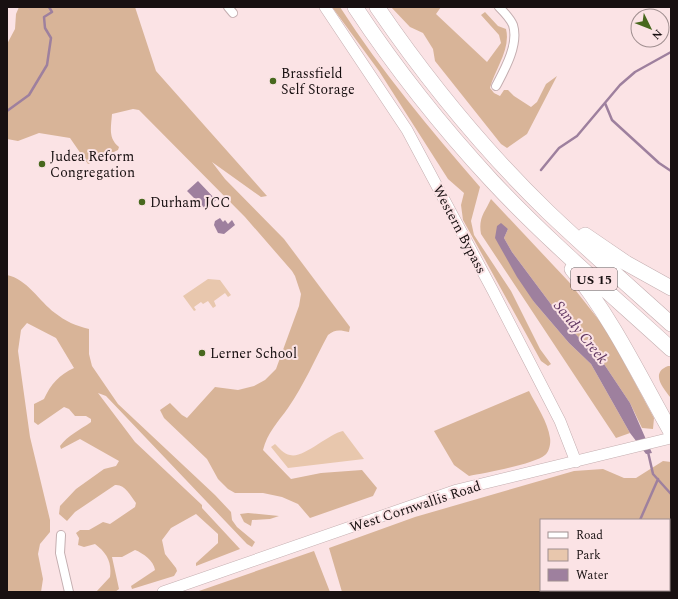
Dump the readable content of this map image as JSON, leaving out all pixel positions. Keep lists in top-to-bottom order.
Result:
{
  "streets": {
    "highway": ["US 15"],
    "street": ["Western Bypass", "West Cornwallis Road"]
  },
  "crossings": [
    ["Western Bypass", "West Cornwallis Road"]
  ],
  "water": ["Sandy Creek"],
  "places": [
    "Brassfield Self Storage",
    "Judea Reform Congregation",
    "Durham JCC",
    "Lerner School"
  ],
  "legend": ["Road", "Park", "Water"],
  "north": "bottom right"
}
